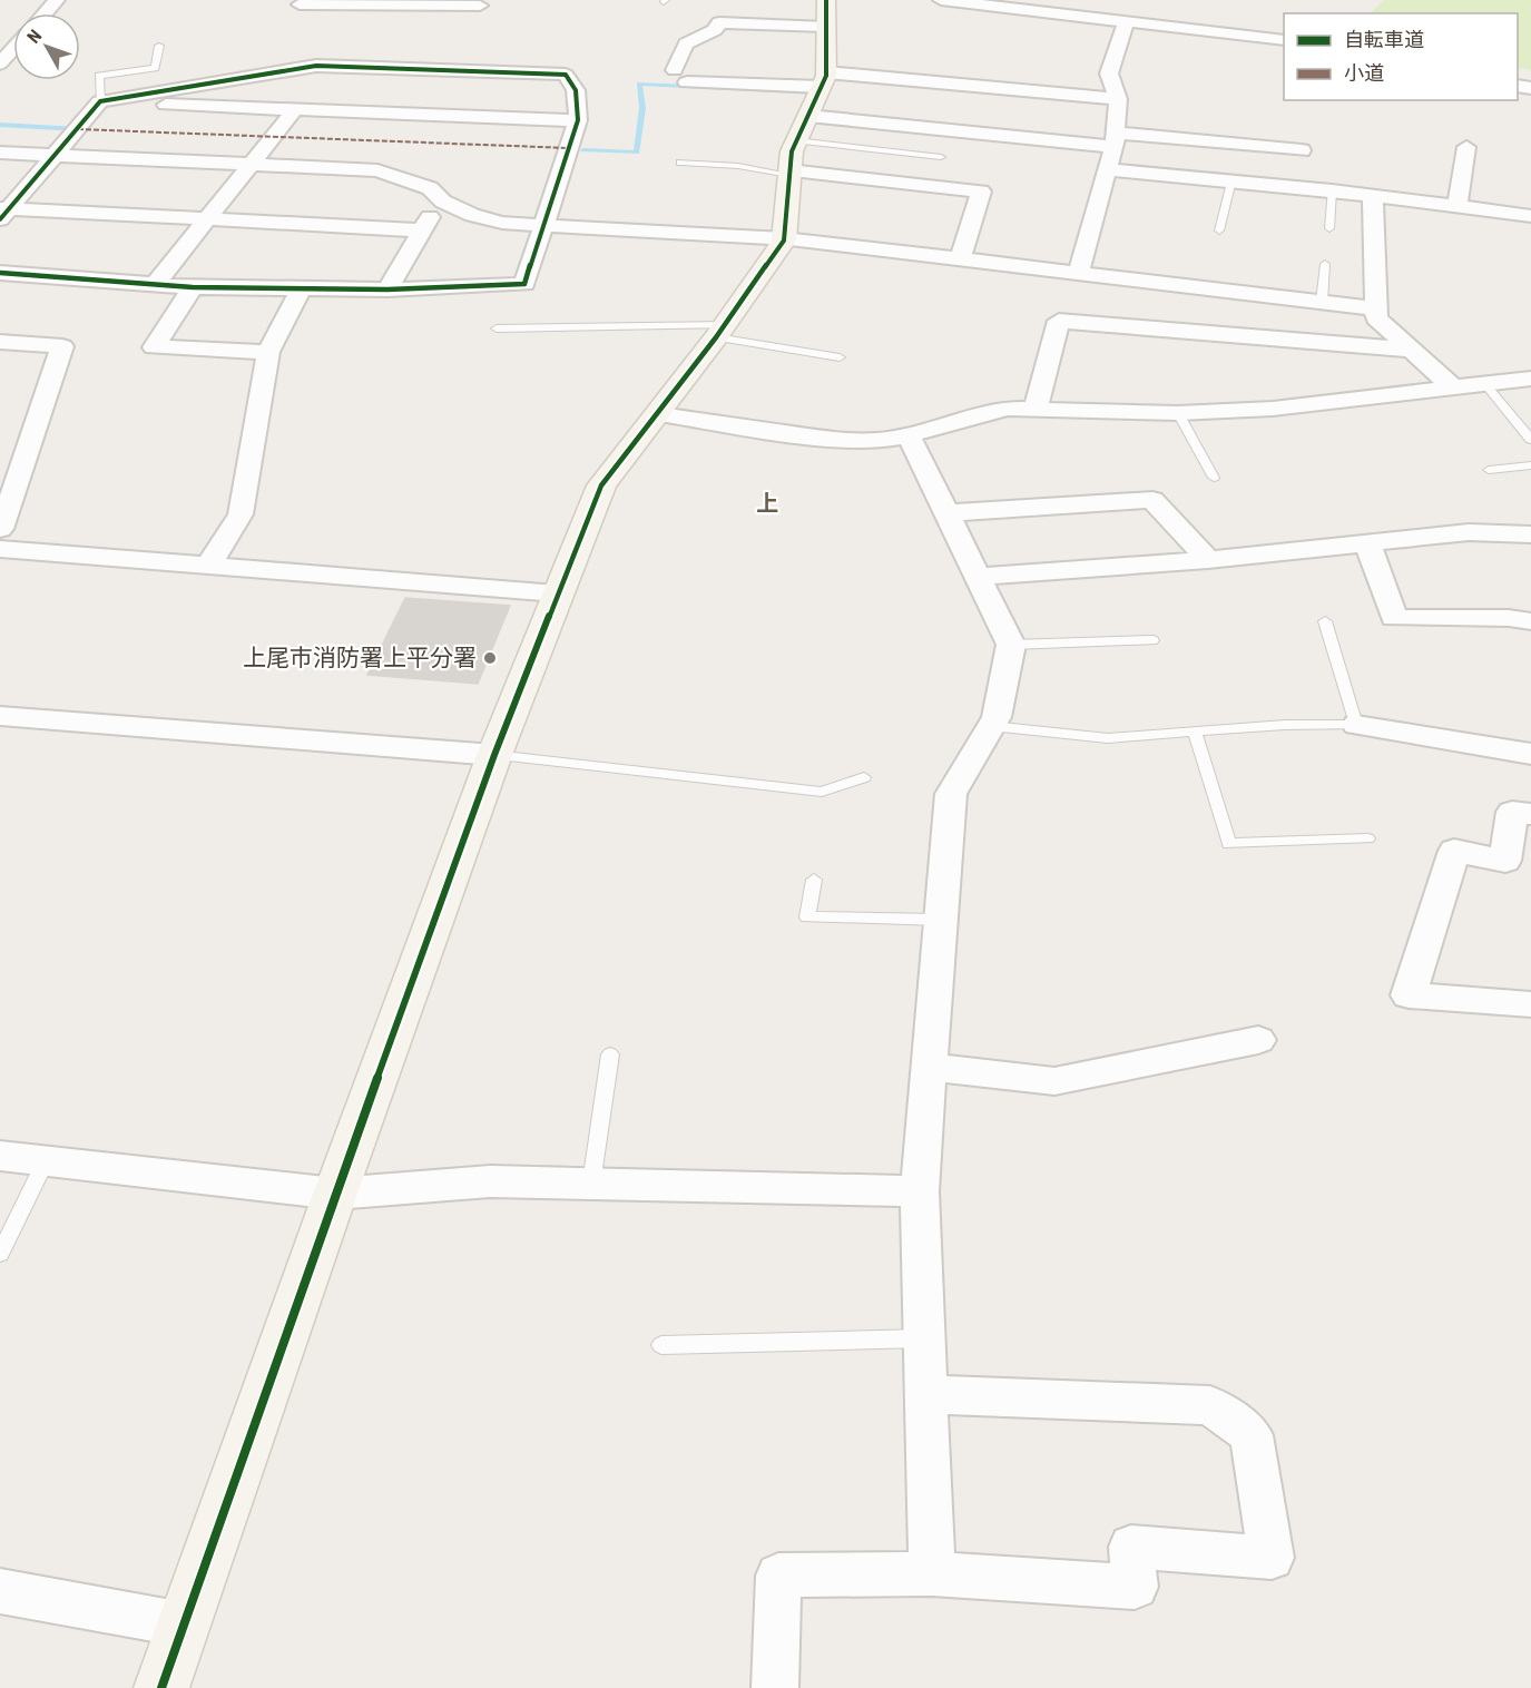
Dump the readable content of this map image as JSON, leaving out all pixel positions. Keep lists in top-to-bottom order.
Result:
{
  "districts": ["上"],
  "places": ["上尾市消防署上平分署"],
  "legend": ["自転車道", "小道"],
  "north": "top left"
}
